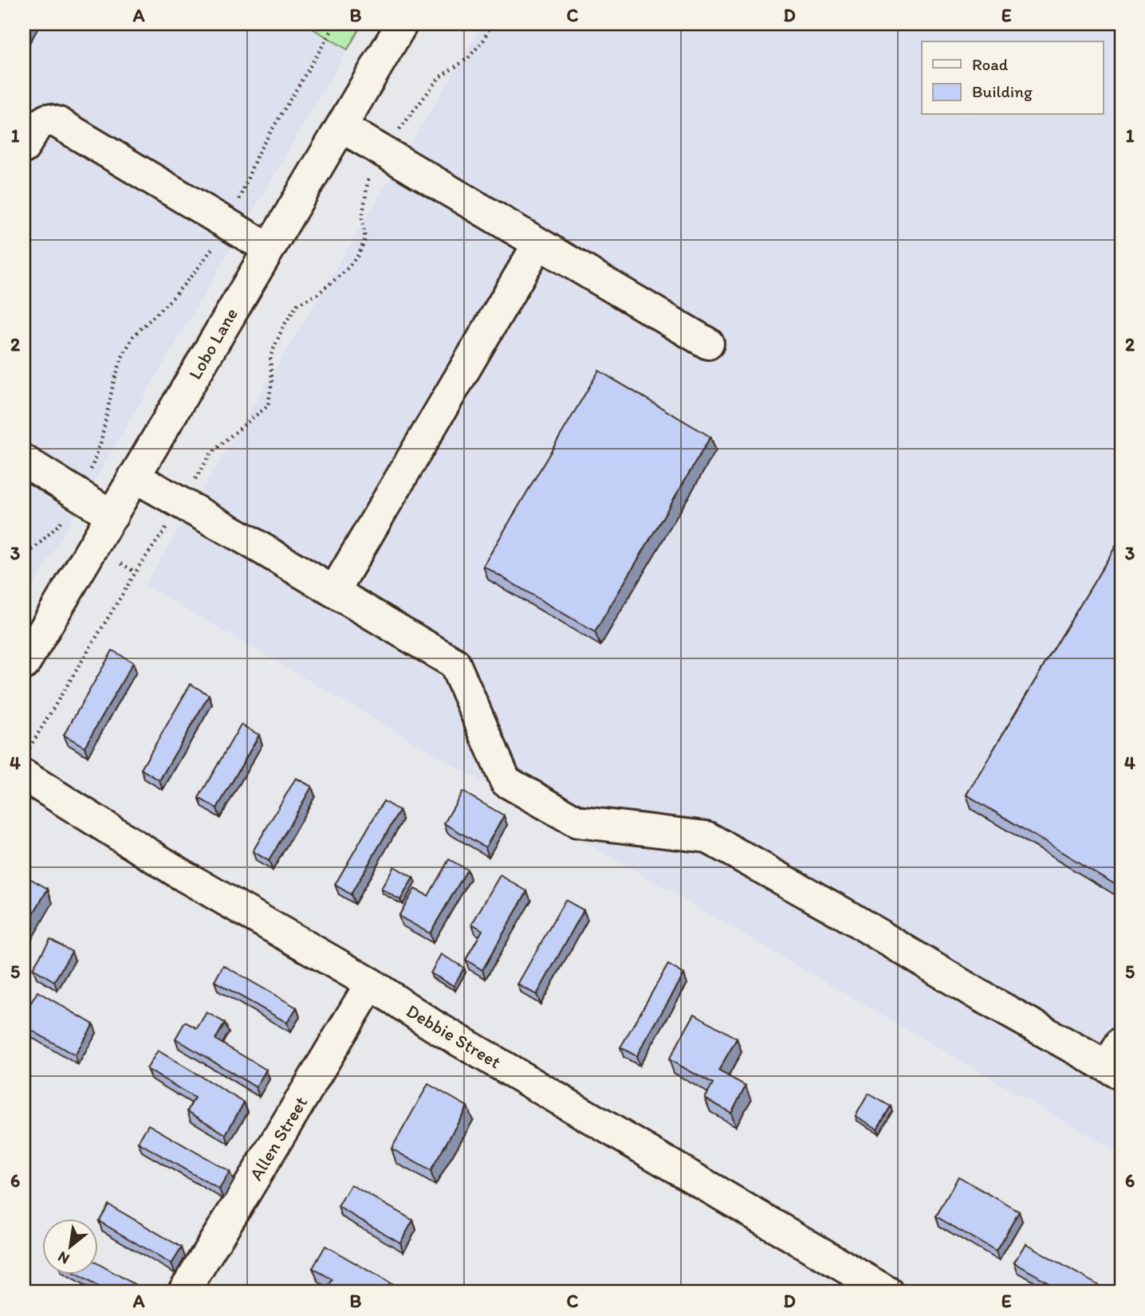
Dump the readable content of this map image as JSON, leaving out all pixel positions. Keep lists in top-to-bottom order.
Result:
{
  "streets": {
    "street": ["Lobo Lane", "Debbie Street", "Allen Street"]
  },
  "crossings": [
    ["Debbie Street", "Allen Street"]
  ],
  "legend": ["Road", "Building"],
  "north": "bottom left",
  "grid": {
    "columns": [
      "A",
      "B",
      "C",
      "D",
      "E"
    ],
    "rows": [
      "1",
      "2",
      "3",
      "4",
      "5",
      "6"
    ]
  }
}
